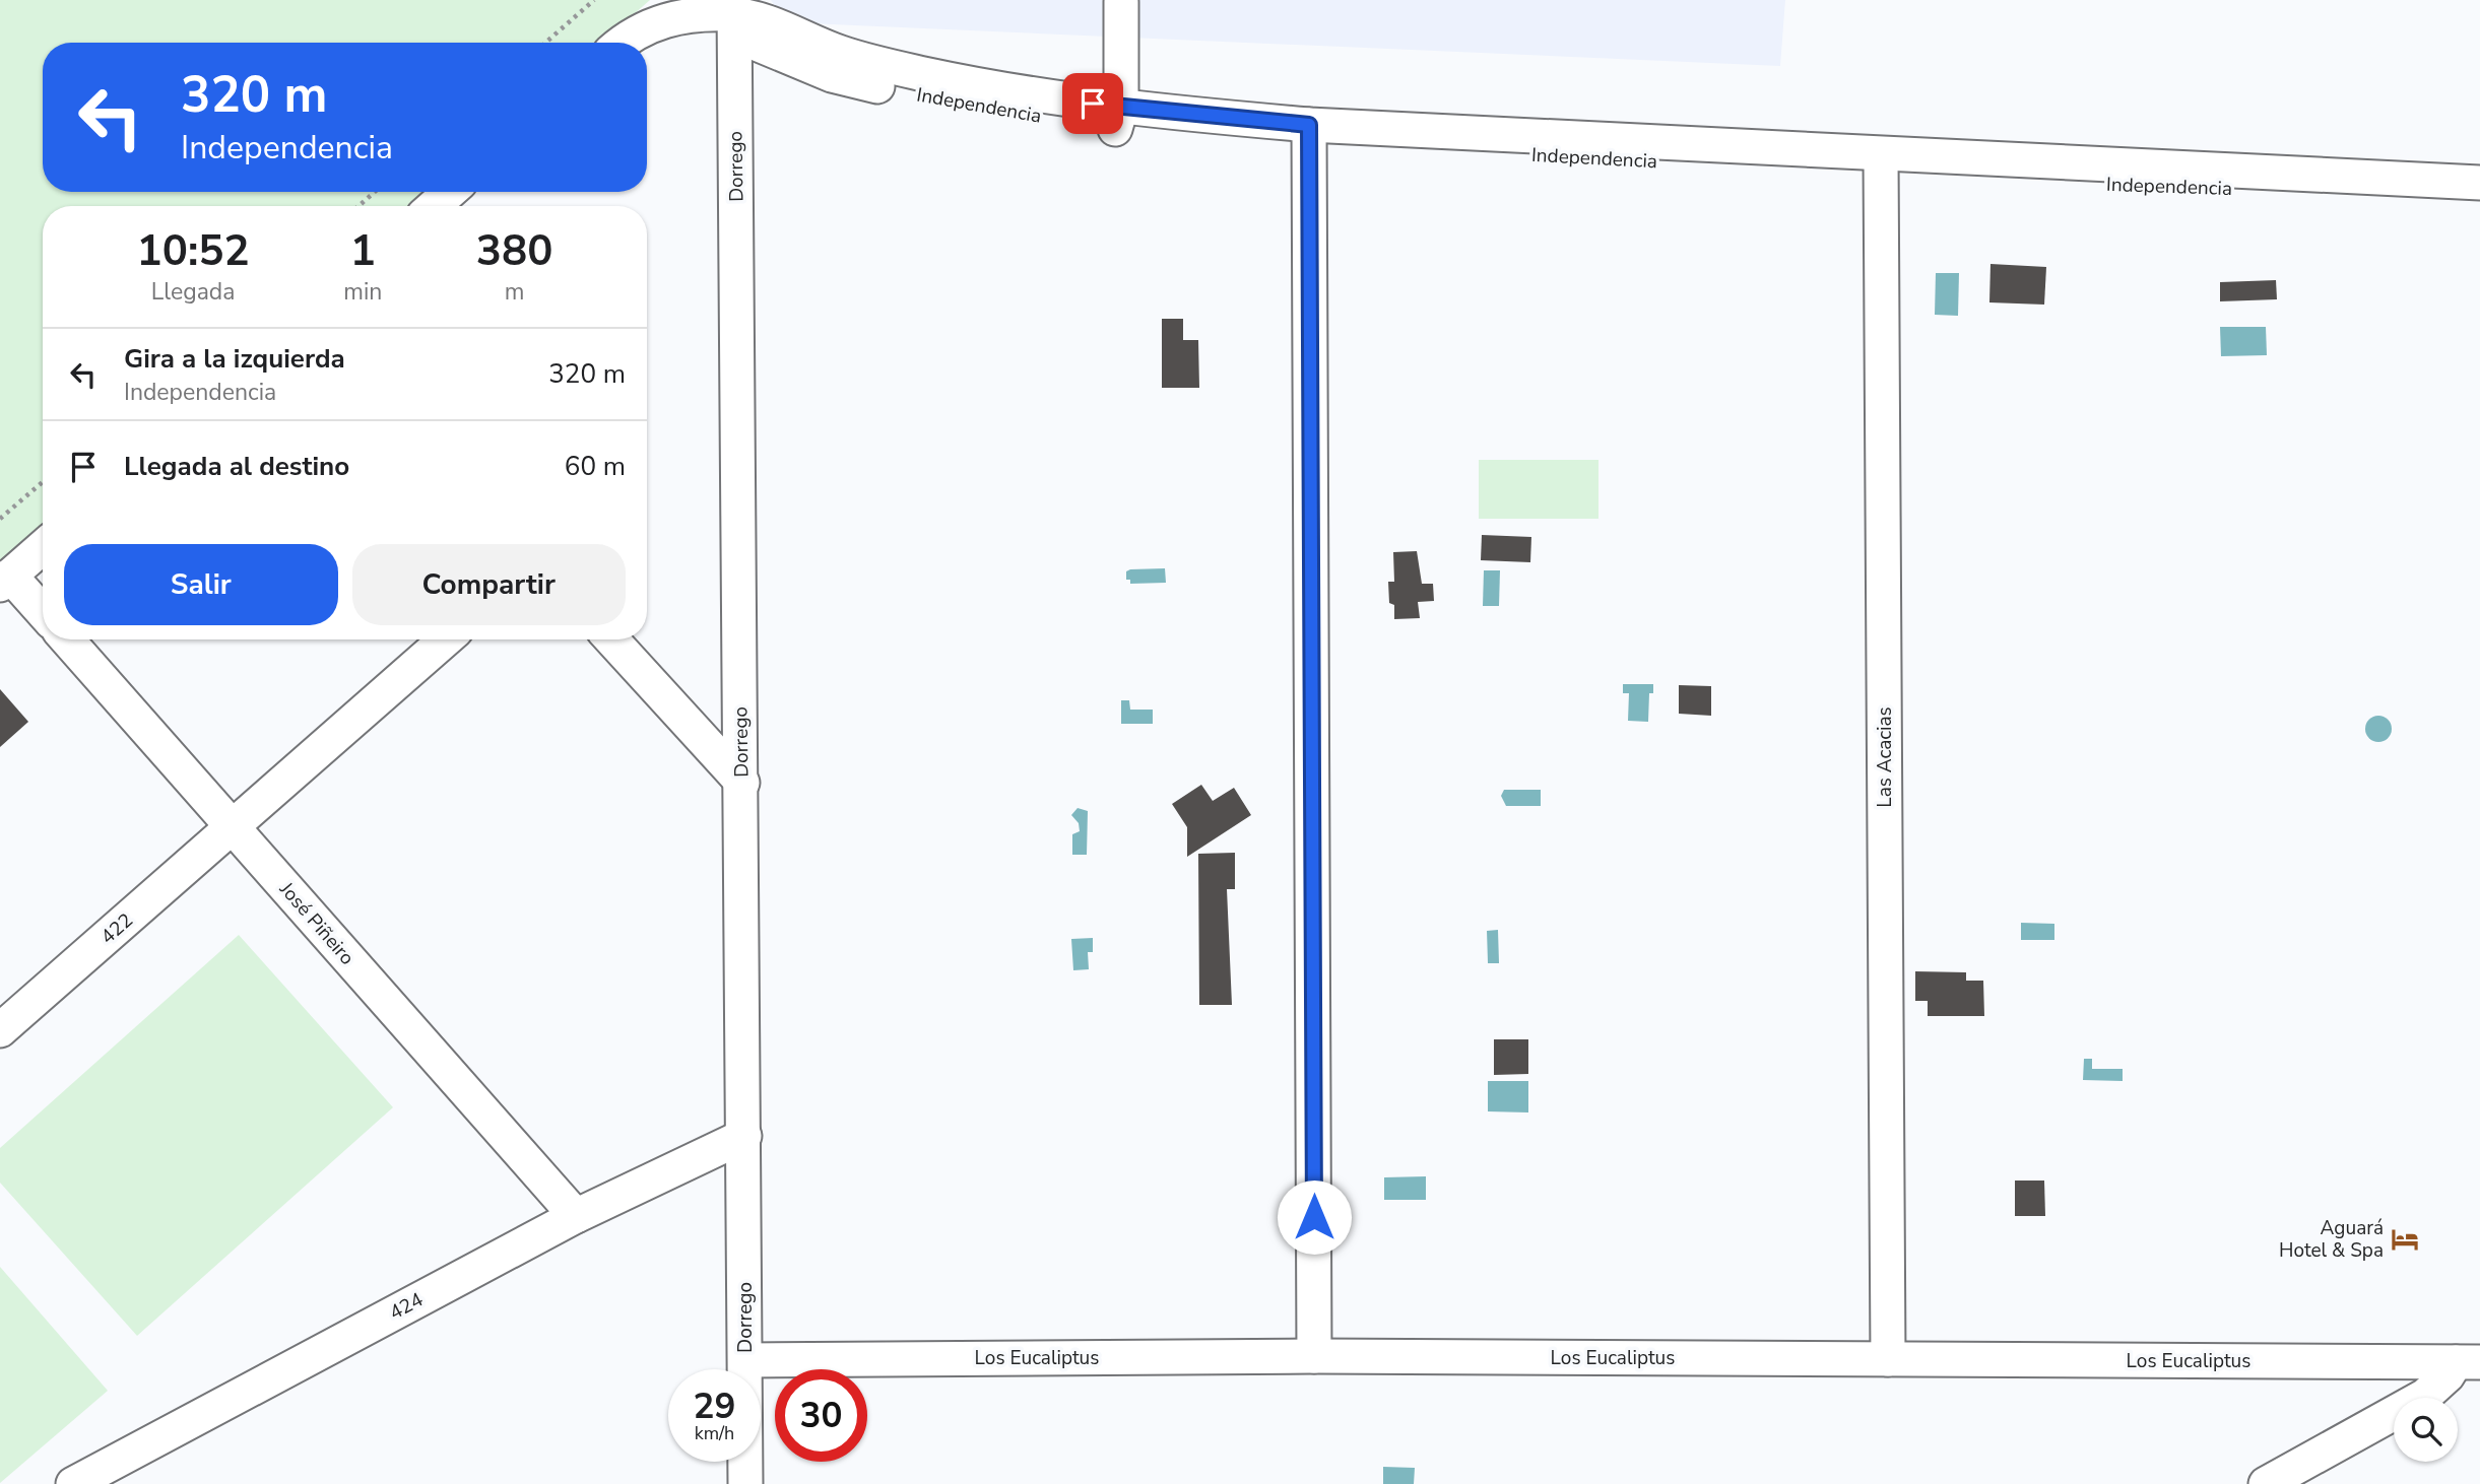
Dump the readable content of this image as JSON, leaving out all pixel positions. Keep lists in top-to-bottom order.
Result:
{
  "streets": {
    "street": [
      "Independencia",
      "Dorrego",
      "Las Acacias",
      "José Piñeiro",
      "422",
      "424",
      "Los Eucaliptus"
    ]
  },
  "crossings": [
    ["Independencia", "Dorrego"],
    ["Independencia", "Las Acacias"],
    ["Dorrego", "424"],
    ["Dorrego", "Los Eucaliptus"],
    ["Las Acacias", "Los Eucaliptus"],
    ["José Piñeiro", "422"],
    ["José Piñeiro", "424"]
  ],
  "places": {
    "hotel": ["Aguará Hotel & Spa"]
  },
  "page": {
    "turn": ["320 m", "Independencia"],
    "eta": [
      "10:52",
      "Llegada",
      "1",
      "min",
      "380",
      "m"
    ],
    "list": [
      {
        "name": "Gira a la izquierda",
        "note": "Independencia",
        "value": "320 m"
      },
      {
        "name": "Llegada al destino",
        "value": "60 m"
      }
    ],
    "buttons": ["Salir", "Compartir"],
    "speed": "29 km/h",
    "limit": "30"
  }
}
